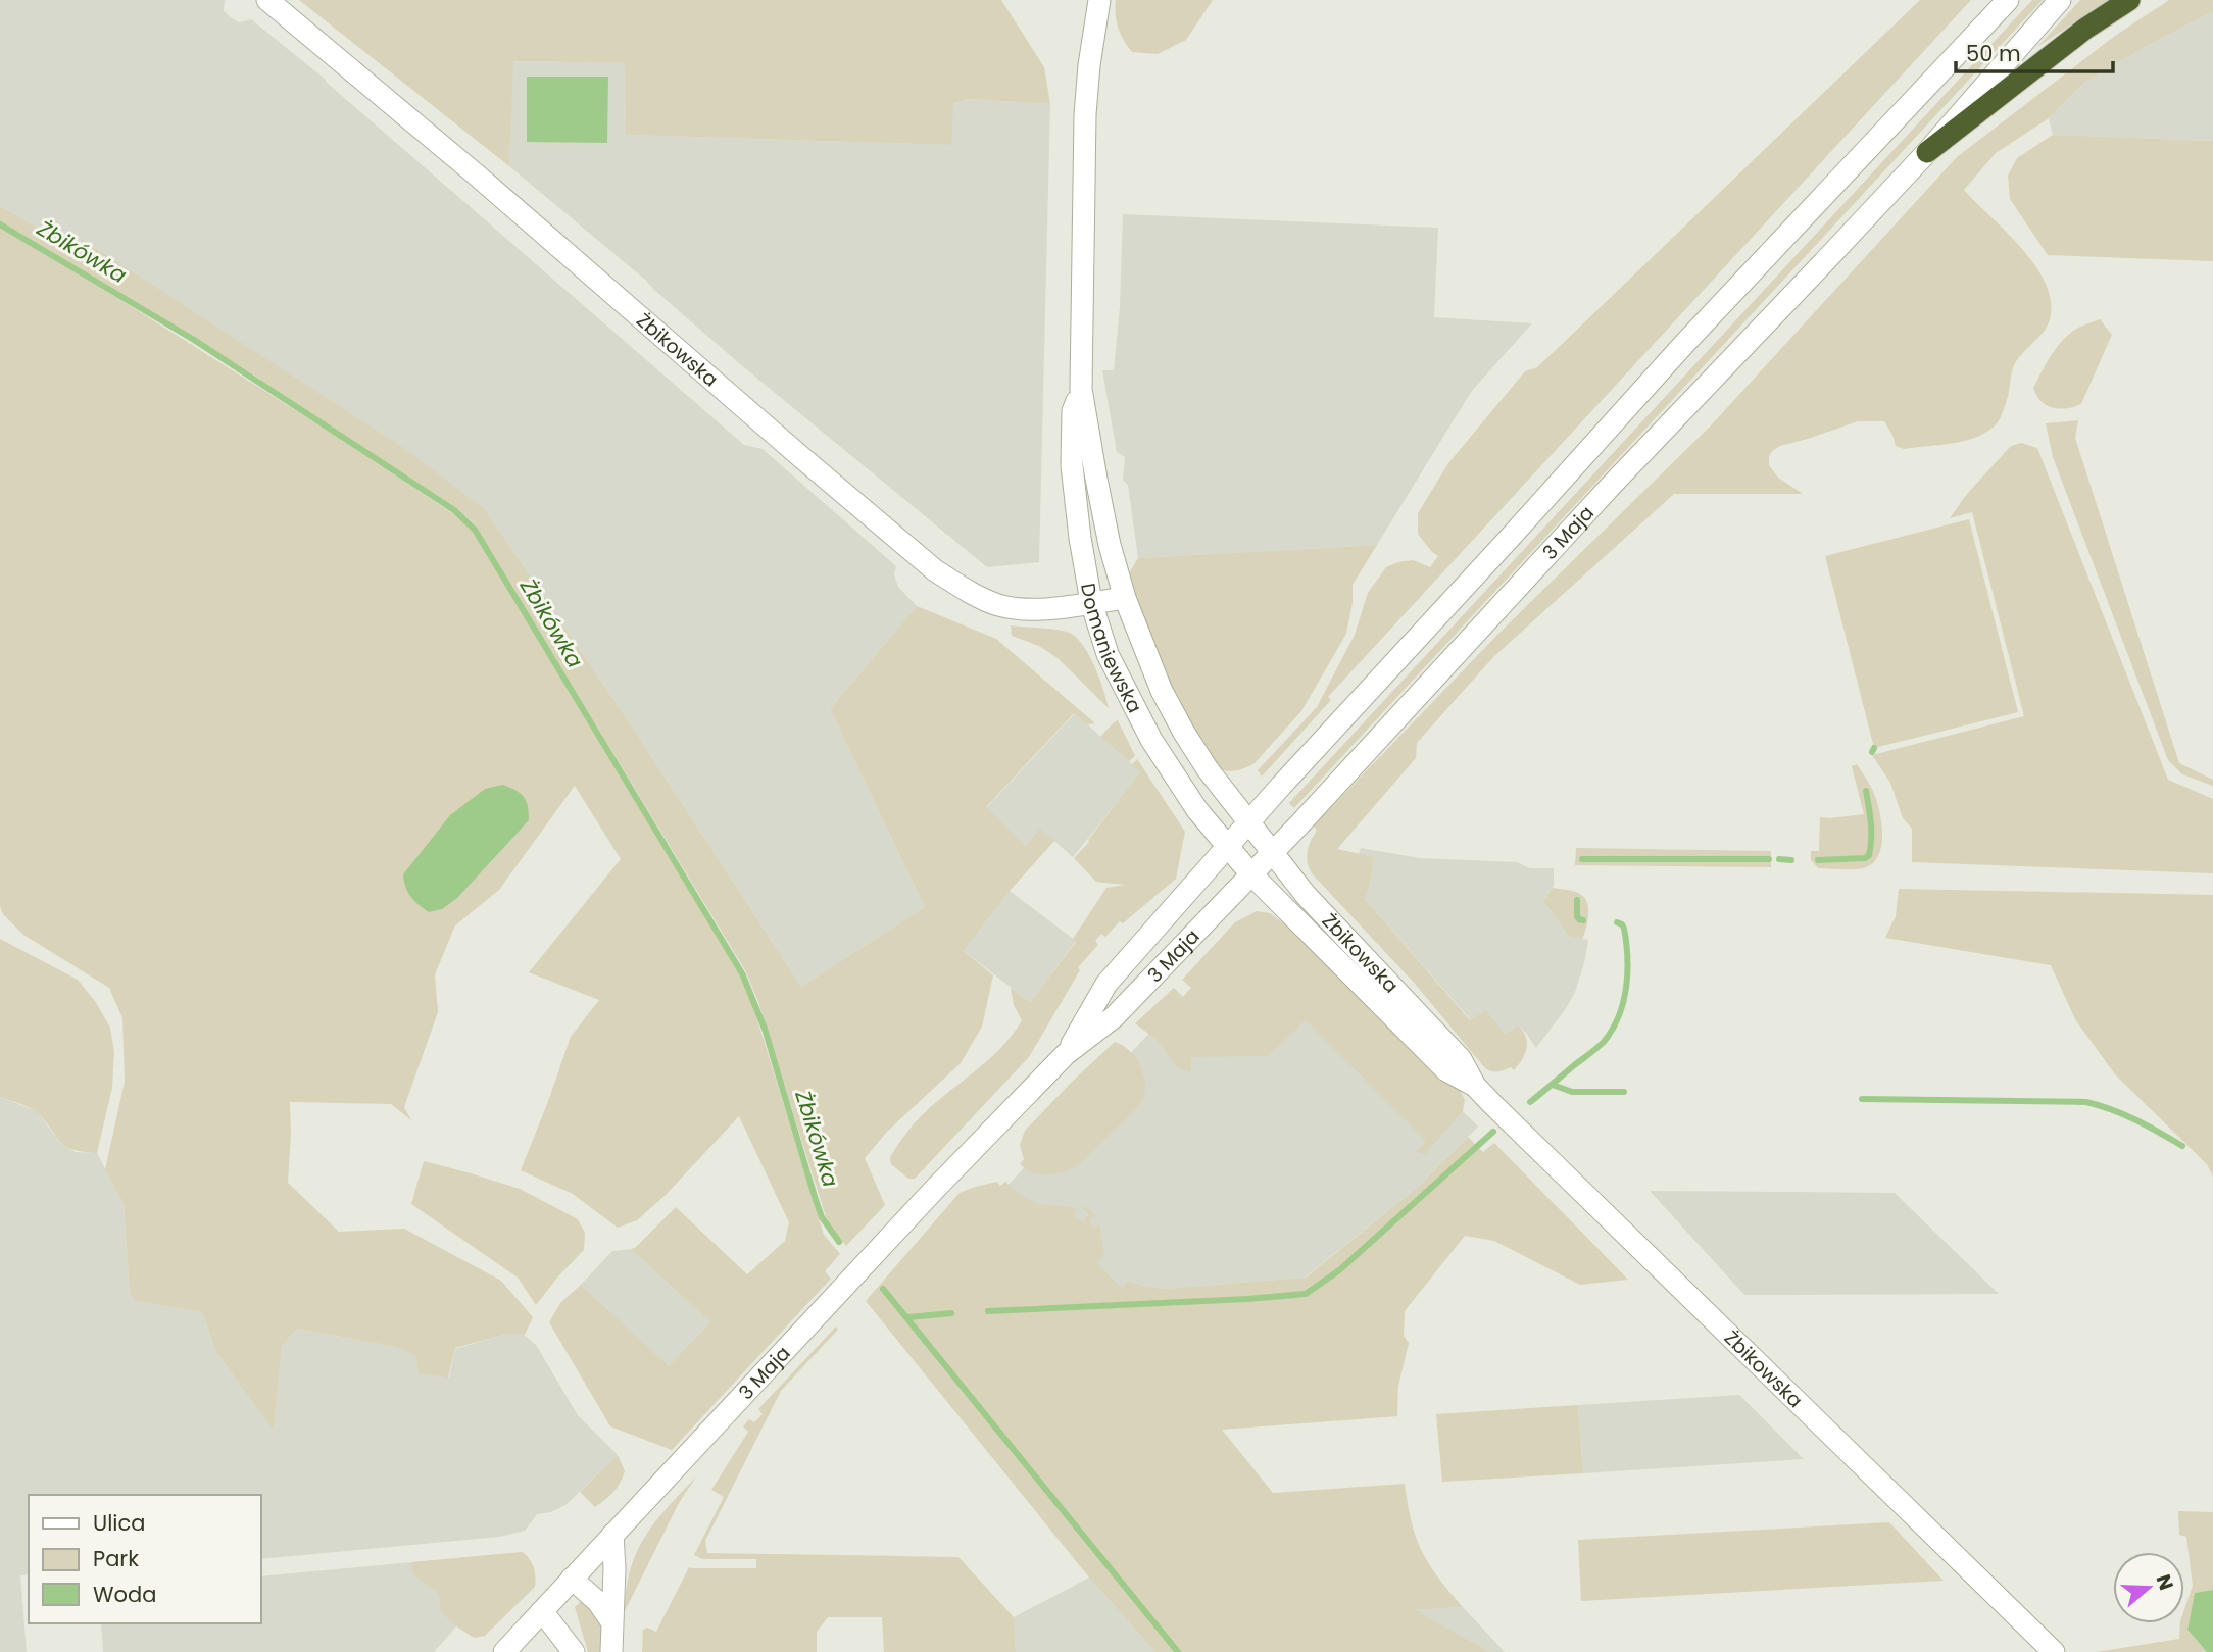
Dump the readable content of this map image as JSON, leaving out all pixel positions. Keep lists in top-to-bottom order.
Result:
{
  "streets": {
    "main road": ["Żbikowska", "3 Maja", "Domaniewska"]
  },
  "crossings": [
    ["Żbikowska", "3 Maja"],
    ["Żbikowska", "Domaniewska"],
    ["3 Maja", "Domaniewska"]
  ],
  "water": ["Żbikówka"],
  "legend": ["Ulica", "Park", "Woda"],
  "scale_bar": "50 m",
  "north": "right"
}
